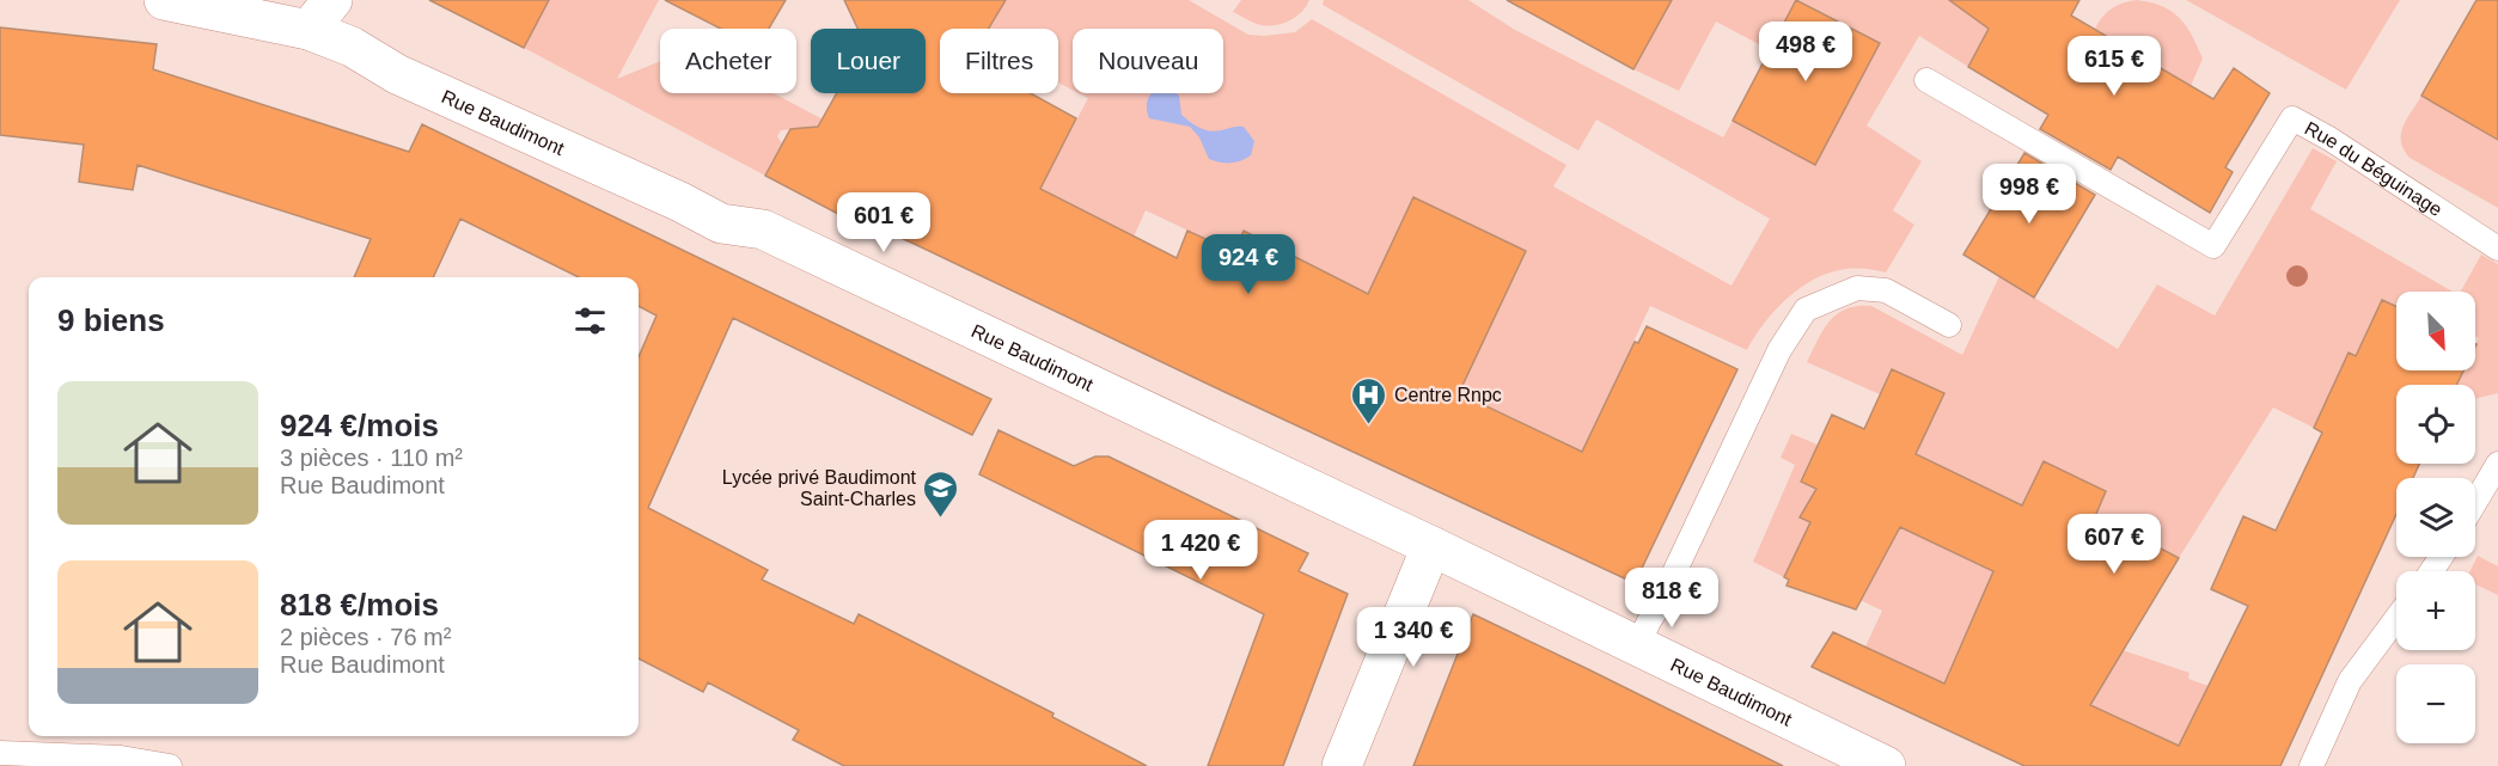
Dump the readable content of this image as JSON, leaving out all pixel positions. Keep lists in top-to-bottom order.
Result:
{
  "streets": {
    "street": ["Rue Baudimont"],
    "lane": ["Rue du Béguinage"]
  },
  "places": {
    "hospital": ["Centre Rnpc"],
    "school or university": ["Lycée privé Baudimont Saint-Charles"]
  },
  "north": "bottom right",
  "page": {
    "price": [
      "498 €",
      "615 €",
      "998 €",
      "601 €",
      "924 €",
      "607 €",
      "1 420 €",
      "818 €",
      "1 340 €"
    ],
    "chip": [
      "Acheter",
      "Louer",
      "Filtres",
      "Nouveau"
    ],
    "heading": "9 biens",
    "map_buttons": ["+", "−"],
    "list": [
      {
        "name": "924 €/mois",
        "note": "3 pièces · 110 m² · Rue Baudimont"
      },
      {
        "name": "818 €/mois",
        "note": "2 pièces · 76 m² · Rue Baudimont"
      }
    ]
  }
}
